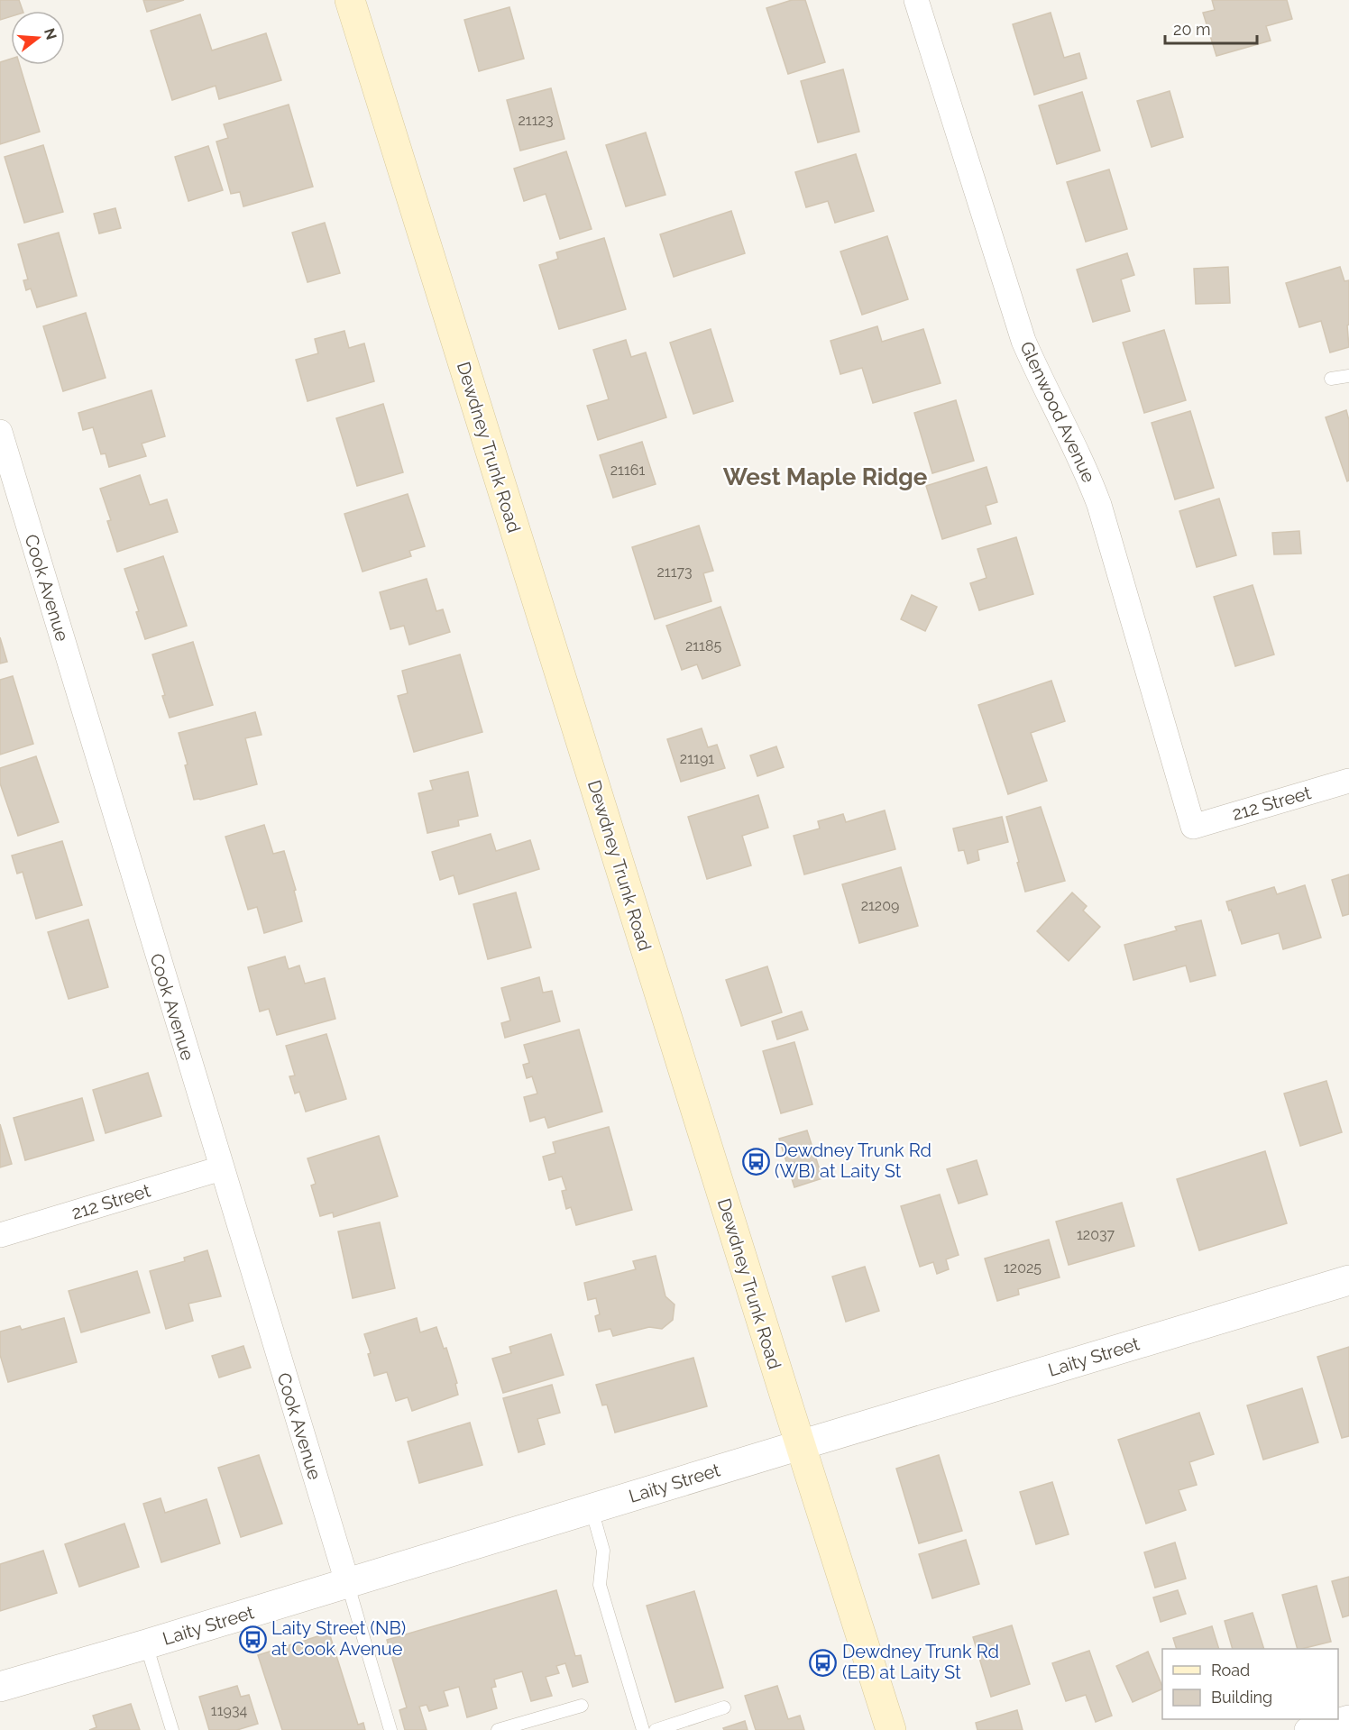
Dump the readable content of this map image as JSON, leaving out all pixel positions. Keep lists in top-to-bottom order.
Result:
{
  "streets": {
    "main road": ["Dewdney Trunk Road"],
    "street": [
      "Glenwood Avenue",
      "Cook Avenue",
      "212 Street",
      "Laity Street"
    ]
  },
  "crossings": [
    ["Glenwood Avenue", "212 Street"],
    ["Dewdney Trunk Road", "Laity Street"],
    ["Cook Avenue", "212 Street"],
    ["Cook Avenue", "Laity Street"]
  ],
  "districts": ["West Maple Ridge"],
  "places": {
    "bus stop": ["Dewdney Trunk Rd (WB) at Laity St", "Laity Street (NB) at Cook Avenue", "Dewdney Trunk Rd (EB) at Laity St"]
  },
  "house_numbers": [
    "21123",
    "21161",
    "21173",
    "21185",
    "21191",
    "21209",
    "12037",
    "12025",
    "11934"
  ],
  "legend": ["Road", "Building"],
  "scale_bar": "20 m",
  "north": "right"
}
